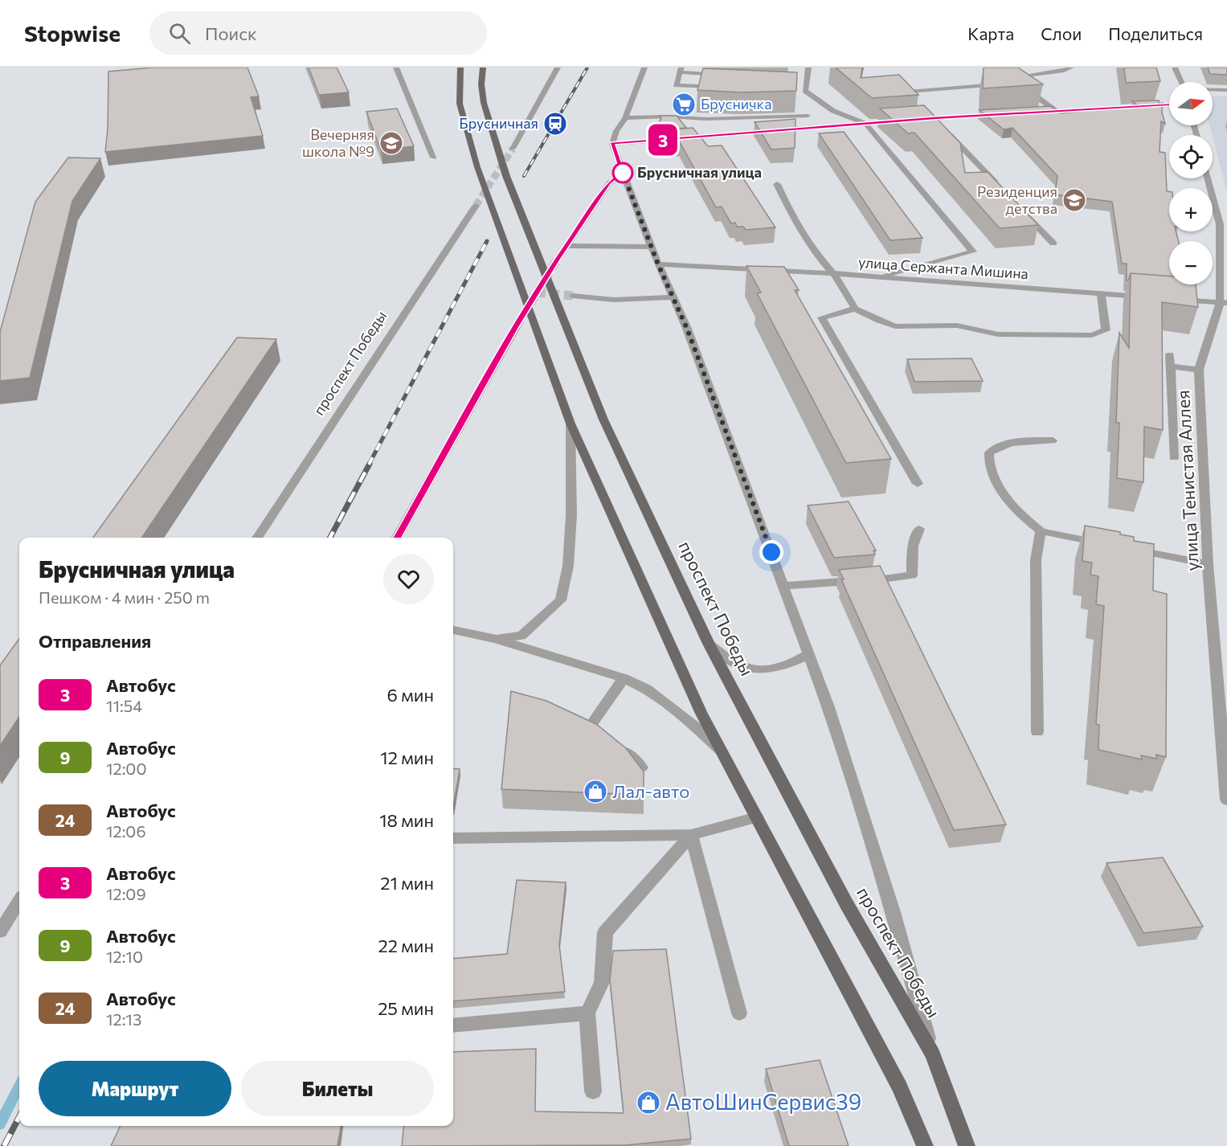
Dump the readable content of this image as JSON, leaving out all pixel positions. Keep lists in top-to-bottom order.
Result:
{
  "streets": {
    "main road": ["проспект Победы"],
    "street": ["улица Сержанта Мишина", "улица Тенистая Аллея"]
  },
  "places": {
    "supermarket": ["Брусничка"],
    "station": ["Брусничная"],
    "school or university": ["Вечерняя школа №9", "Резиденция детства"],
    "other": ["Брусничная улица"],
    "shop": ["Лал-авто", "АвтоШинСервис39"]
  },
  "lines": ["bus line 3"],
  "north": "right",
  "page": {
    "header": "Stopwise",
    "search": "Поиск",
    "nav": ["Карта", "Слои", "Поделиться"],
    "on_map": "3",
    "map_buttons": ["+", "−"],
    "heading": [
      ["Брусничная улица", "Пешком · 4 мин · 250 m"],
      "Отправления"
    ],
    "list": [
      {
        "mark": "3",
        "name": "Автобус",
        "note": "11:54",
        "value": "6 мин"
      },
      {
        "mark": "9",
        "name": "Автобус",
        "note": "12:00",
        "value": "12 мин"
      },
      {
        "mark": "24",
        "name": "Автобус",
        "note": "12:06",
        "value": "18 мин"
      },
      {
        "mark": "3",
        "name": "Автобус",
        "note": "12:09",
        "value": "21 мин"
      },
      {
        "mark": "9",
        "name": "Автобус",
        "note": "12:10",
        "value": "22 мин"
      },
      {
        "mark": "24",
        "name": "Автобус",
        "note": "12:13",
        "value": "25 мин"
      }
    ],
    "buttons": ["Маршрут", "Билеты"]
  }
}
